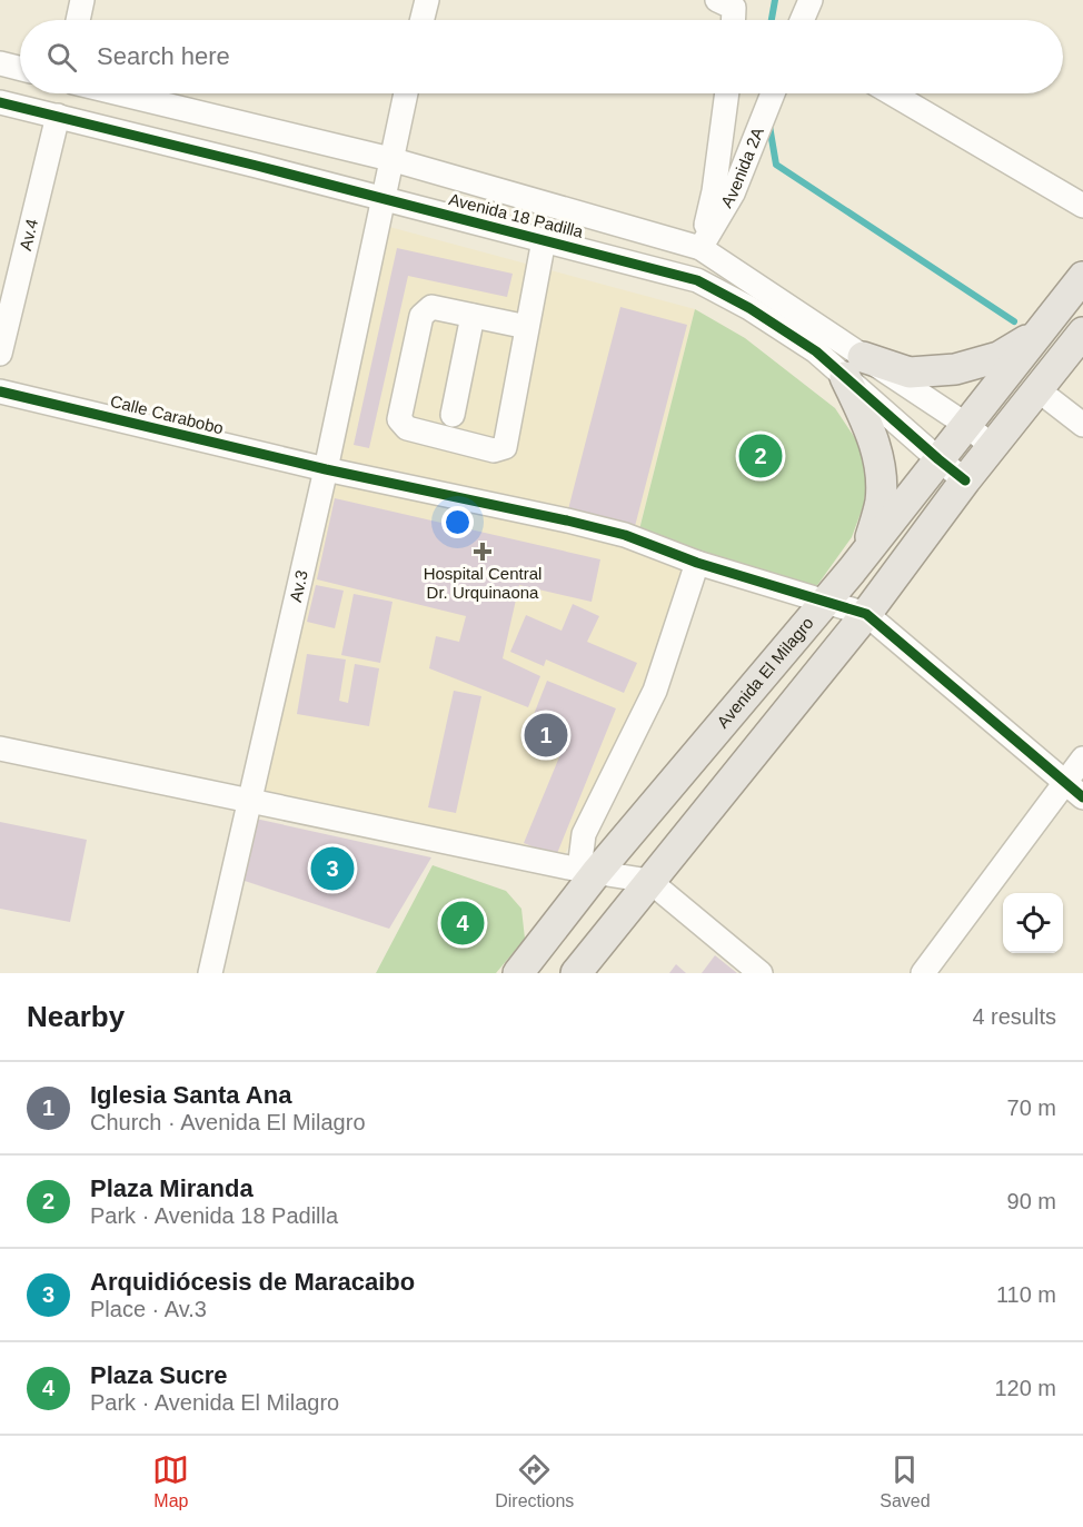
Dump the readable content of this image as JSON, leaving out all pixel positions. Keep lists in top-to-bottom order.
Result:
{
  "streets": {
    "main road": ["Avenida El Milagro"],
    "street": [
      "Avenida 2A",
      "Avenida 18 Padilla",
      "Av.4",
      "Calle Carabobo",
      "Av.3"
    ]
  },
  "crossings": [
    ["Avenida 2A", "Avenida 18 Padilla"],
    ["Avenida 18 Padilla", "Av.4"],
    ["Avenida 18 Padilla", "Av.3"],
    ["Avenida 18 Padilla", "Avenida El Milagro"],
    ["Calle Carabobo", "Av.3"],
    ["Calle Carabobo", "Avenida El Milagro"]
  ],
  "places": {
    "health": ["Hospital Central Dr. Urquinaona"]
  },
  "page": {
    "search": "Search here",
    "pins": [
      "2",
      "1",
      "3",
      "4"
    ],
    "heading": ["Nearby", "4 results"],
    "list": [
      {
        "mark": "1",
        "name": "Iglesia Santa Ana",
        "note": "Church · Avenida El Milagro",
        "value": "70 m"
      },
      {
        "mark": "2",
        "name": "Plaza Miranda",
        "note": "Park · Avenida 18 Padilla",
        "value": "90 m"
      },
      {
        "mark": "3",
        "name": "Arquidiócesis de Maracaibo",
        "note": "Place · Av.3",
        "value": "110 m"
      },
      {
        "mark": "4",
        "name": "Plaza Sucre",
        "note": "Park · Avenida El Milagro",
        "value": "120 m"
      }
    ],
    "nav": ["Map", "Directions", "Saved"]
  }
}
